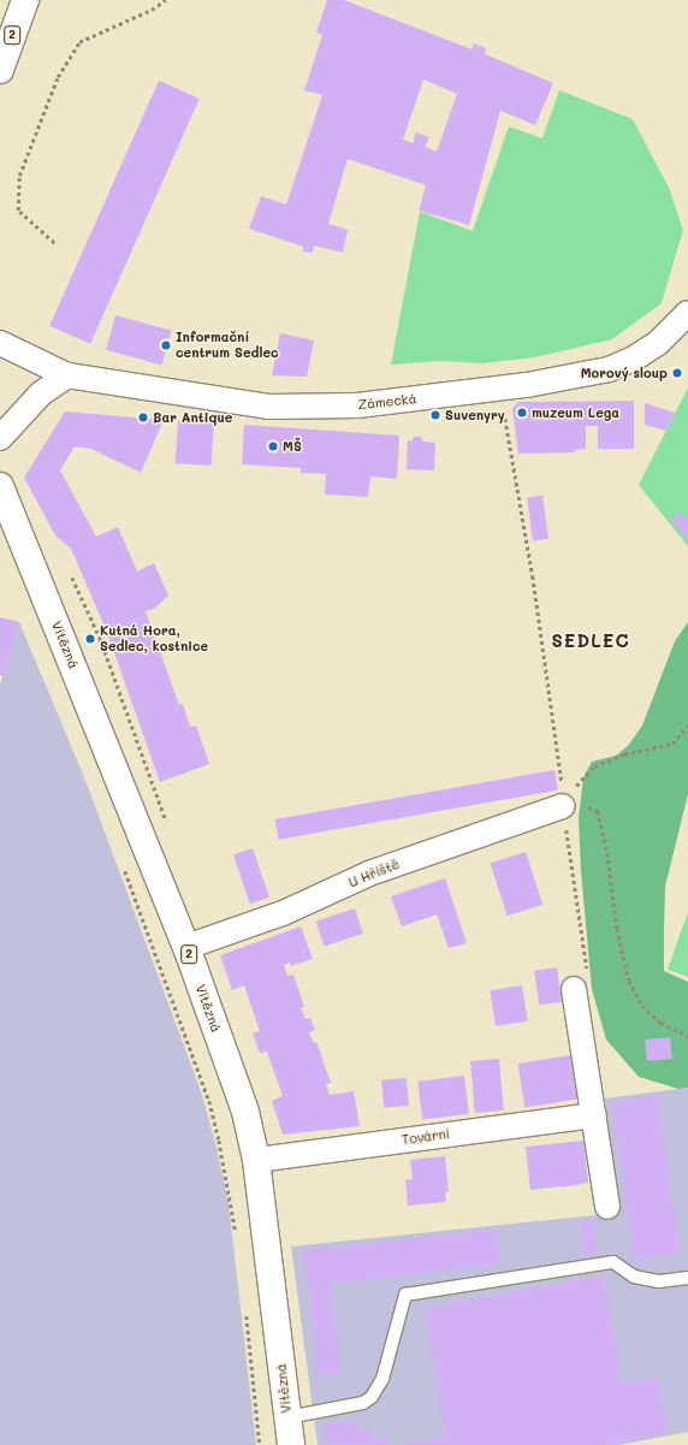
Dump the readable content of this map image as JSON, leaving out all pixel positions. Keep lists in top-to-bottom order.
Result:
{
  "streets": {
    "main road": ["2", "Vítězná"],
    "street": ["Zámecká", "U Hřiště", "Tovární"]
  },
  "crossings": [
    ["Vítězná", "U Hřiště"],
    ["Vítězná", "Tovární"]
  ],
  "districts": ["SEDLEC"],
  "places": [
    "Informační centrum Sedlec",
    "Morový sloup",
    "muzeum Lega",
    "Suvenyry",
    "Bar Antique",
    "MŠ",
    "Kutná Hora, Sedlec, kostnice"
  ]
}
